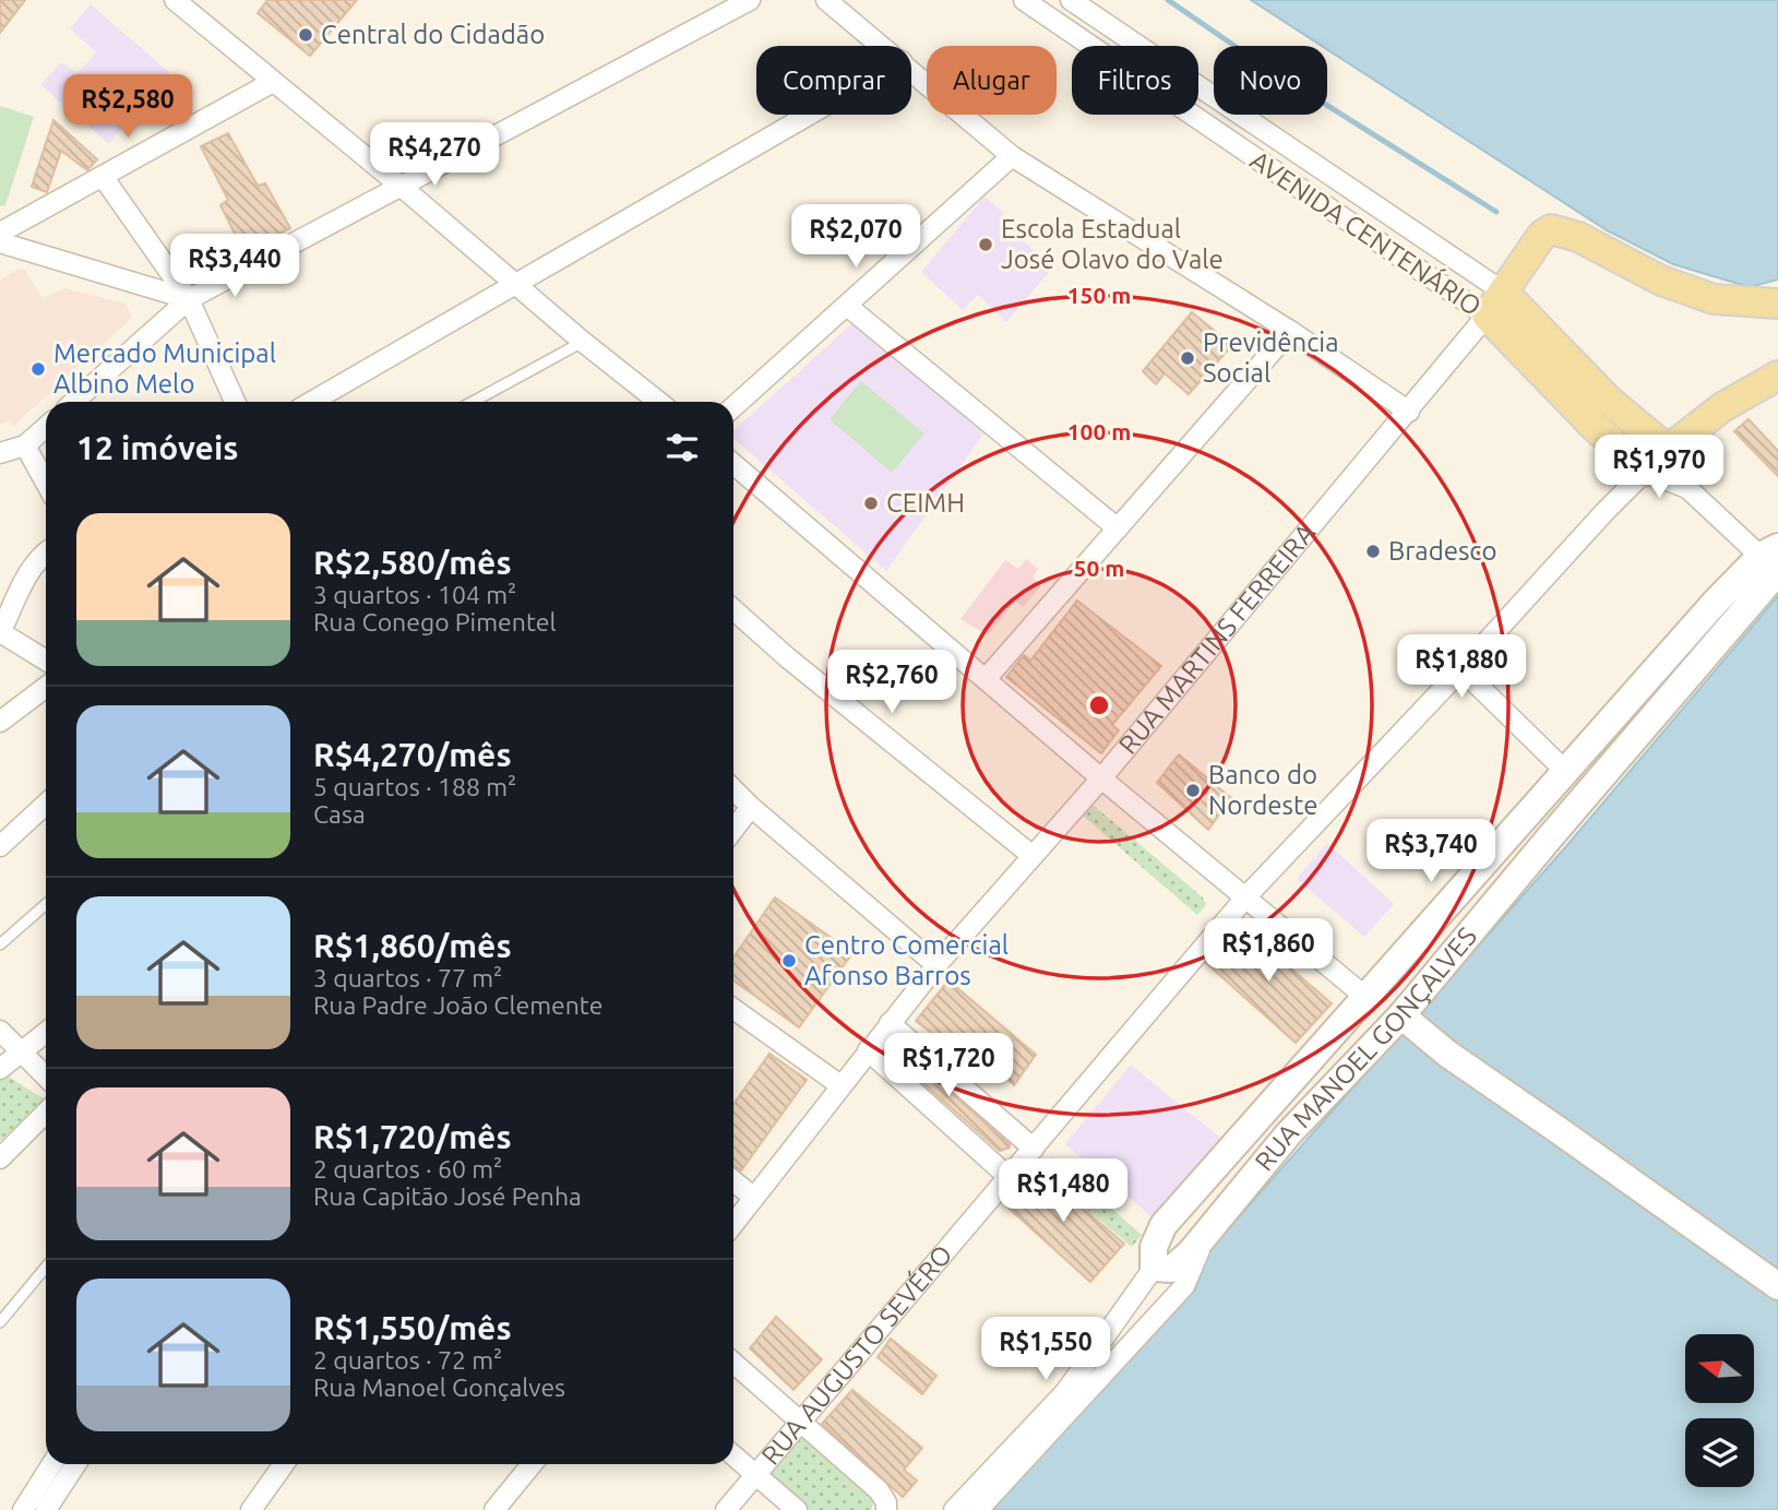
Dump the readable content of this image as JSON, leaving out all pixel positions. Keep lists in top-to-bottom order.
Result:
{
  "streets": {
    "main road": ["AVENIDA CENTENÁRIO", "RUA MARTINS FERREIRA", "RUA AUGUSTO SEVÉRO"],
    "street": ["RUA MANOEL GONÇALVES"]
  },
  "crossings": [
    ["AVENIDA CENTENÁRIO", "RUA MARTINS FERREIRA"],
    ["AVENIDA CENTENÁRIO", "RUA MANOEL GONÇALVES"],
    ["AVENIDA CENTENÁRIO", "RUA AUGUSTO SEVÉRO"]
  ],
  "places": [
    "Central do Cidadão",
    "Escola Estadual José Olavo do Vale",
    "Previdência Social",
    "Mercado Municipal Albino Melo",
    "CEIMH",
    "Bradesco",
    "Banco do Nordeste",
    "Centro Comercial Afonso Barros"
  ],
  "north": "left",
  "page": {
    "chip": [
      "Comprar",
      "Alugar",
      "Filtros",
      "Novo"
    ],
    "price": [
      "R$2,580",
      "R$4,270",
      "R$2,070",
      "R$3,440",
      "R$1,970",
      "R$1,880",
      "R$2,760",
      "R$3,740",
      "R$1,860",
      "R$1,720",
      "R$1,480",
      "R$1,550"
    ],
    "heading": "12 imóveis",
    "list": [
      {
        "name": "R$2,580/mês",
        "note": "3 quartos · 104 m² · Rua Conego Pimentel"
      },
      {
        "name": "R$4,270/mês",
        "note": "5 quartos · 188 m² · Casa"
      },
      {
        "name": "R$1,860/mês",
        "note": "3 quartos · 77 m² · Rua Padre João Clemente"
      },
      {
        "name": "R$1,720/mês",
        "note": "2 quartos · 60 m² · Rua Capitão José Penha"
      },
      {
        "name": "R$1,550/mês",
        "note": "2 quartos · 72 m² · Rua Manoel Gonçalves"
      }
    ]
  },
  "rings": ["150 m", "100 m", "50 m"]
}
